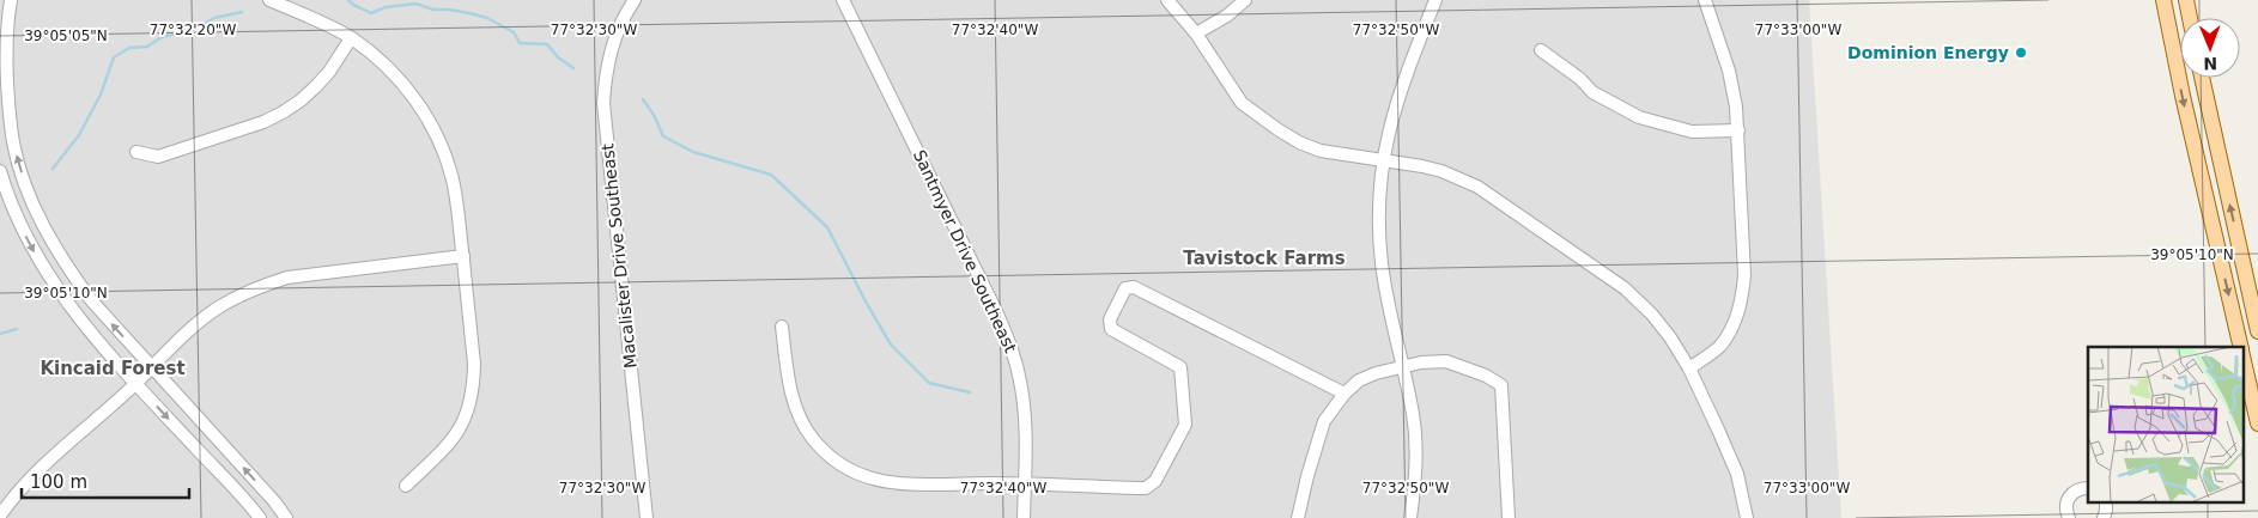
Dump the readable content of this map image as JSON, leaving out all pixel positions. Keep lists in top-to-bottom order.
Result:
{
  "streets": {
    "street": ["Santmyer Drive Southeast", "Macalister Drive Southeast"]
  },
  "districts": ["Tavistock Farms", "Kincaid Forest"],
  "places": ["Dominion Energy"],
  "scale_bar": "100 m",
  "north": "bottom",
  "coordinates": [
    "77°32'20\"W",
    "77°32'30\"W",
    "77°32'40\"W",
    "77°32'50\"W",
    "77°33'00\"W",
    "39°05'05\"N",
    "39°05'10\"N"
  ]
}
